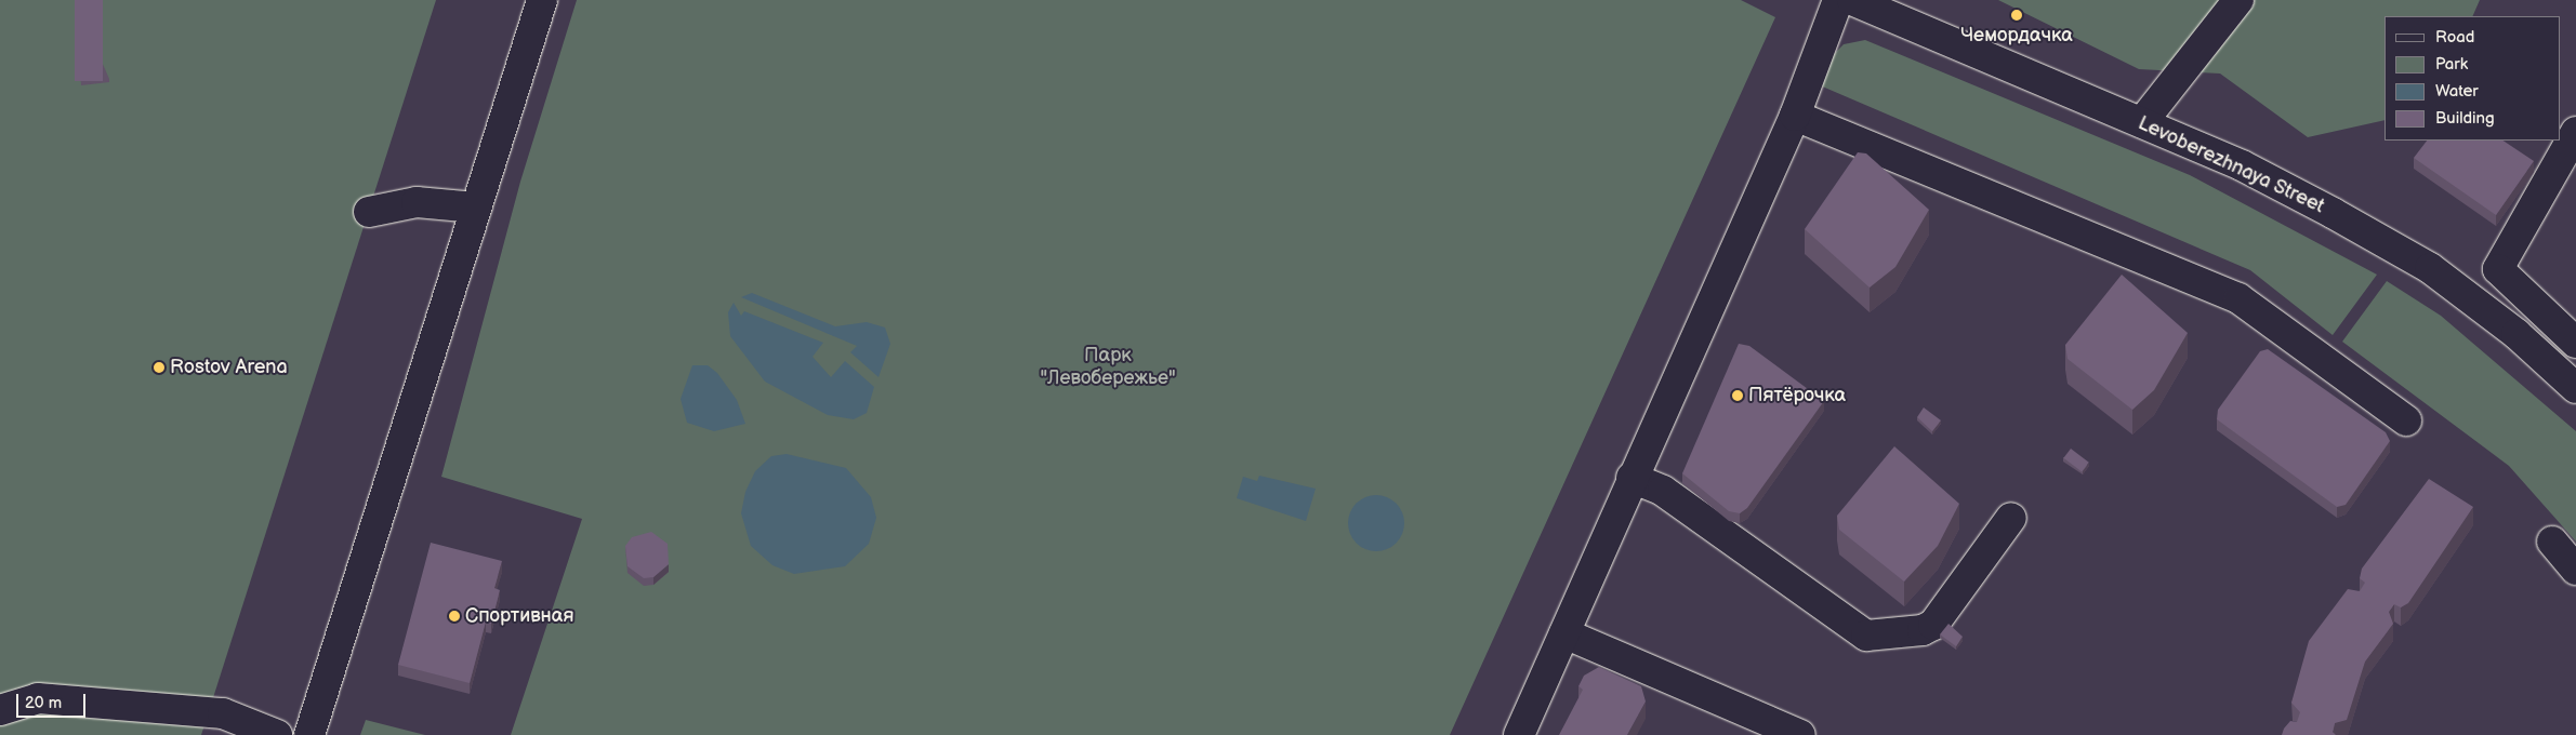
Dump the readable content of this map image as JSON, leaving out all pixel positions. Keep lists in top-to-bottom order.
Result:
{
  "streets": {
    "street": ["Levoberezhnaya Street"]
  },
  "parks": ["Парк \"Левобережье\""],
  "places": [
    "Чемордачка",
    "Rostov Arena",
    "Пятёрочка",
    "Спортивная"
  ],
  "legend": [
    "Road",
    "Park",
    "Water",
    "Building"
  ],
  "scale_bar": "20 m"
}
